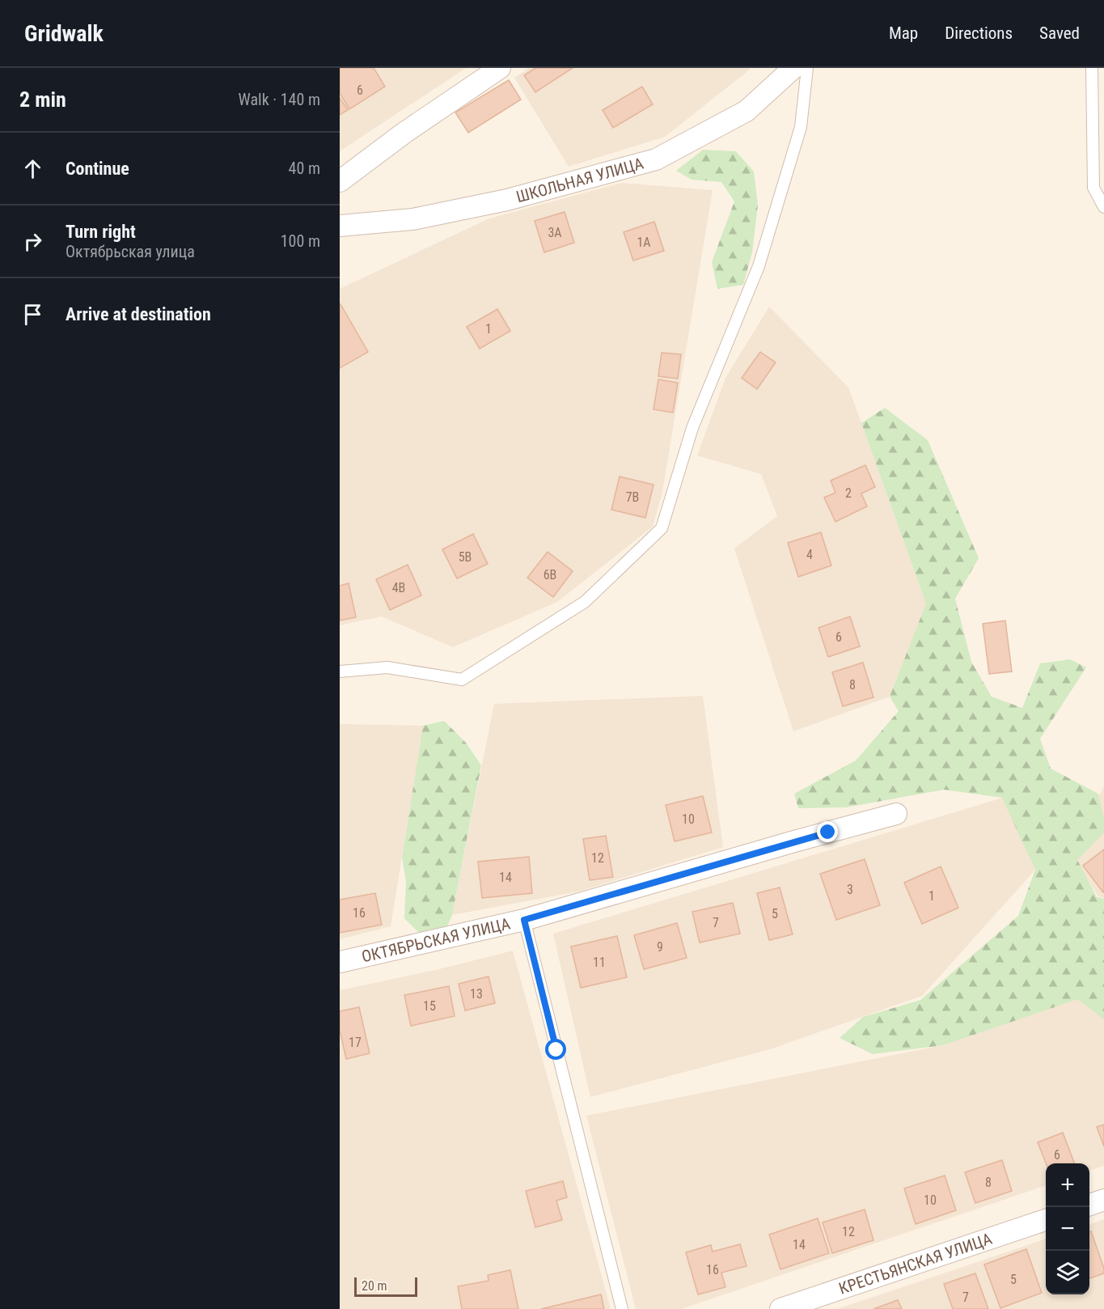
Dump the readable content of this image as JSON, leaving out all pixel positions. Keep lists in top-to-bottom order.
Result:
{
  "streets": {
    "street": ["ШКОЛЬНАЯ УЛИЦА", "ОКТЯБРЬСКАЯ УЛИЦА", "КРЕСТЬЯНСКАЯ УЛИЦА"]
  },
  "house_numbers": [
    "6",
    "3А",
    "1А",
    "1",
    "2",
    "7В",
    "4",
    "5В",
    "6В",
    "4В",
    "6",
    "8",
    "10",
    "12",
    "14",
    "3",
    "1",
    "16",
    "5",
    "7",
    "9",
    "11",
    "13",
    "15",
    "17",
    "6",
    "8",
    "10",
    "12",
    "14",
    "16",
    "5",
    "7"
  ],
  "scale_bar": "20 m",
  "page": {
    "header": "Gridwalk",
    "nav": ["Map", "Directions", "Saved"],
    "heading": ["2 min", "Walk · 140 m"],
    "list": [
      ["Continue", "40 m"],
      ["Turn right", "Октябрьская улица", "100 m"],
      "Arrive at destination"
    ],
    "map_buttons": ["+", "−"],
    "scale": "20 m"
  }
}
